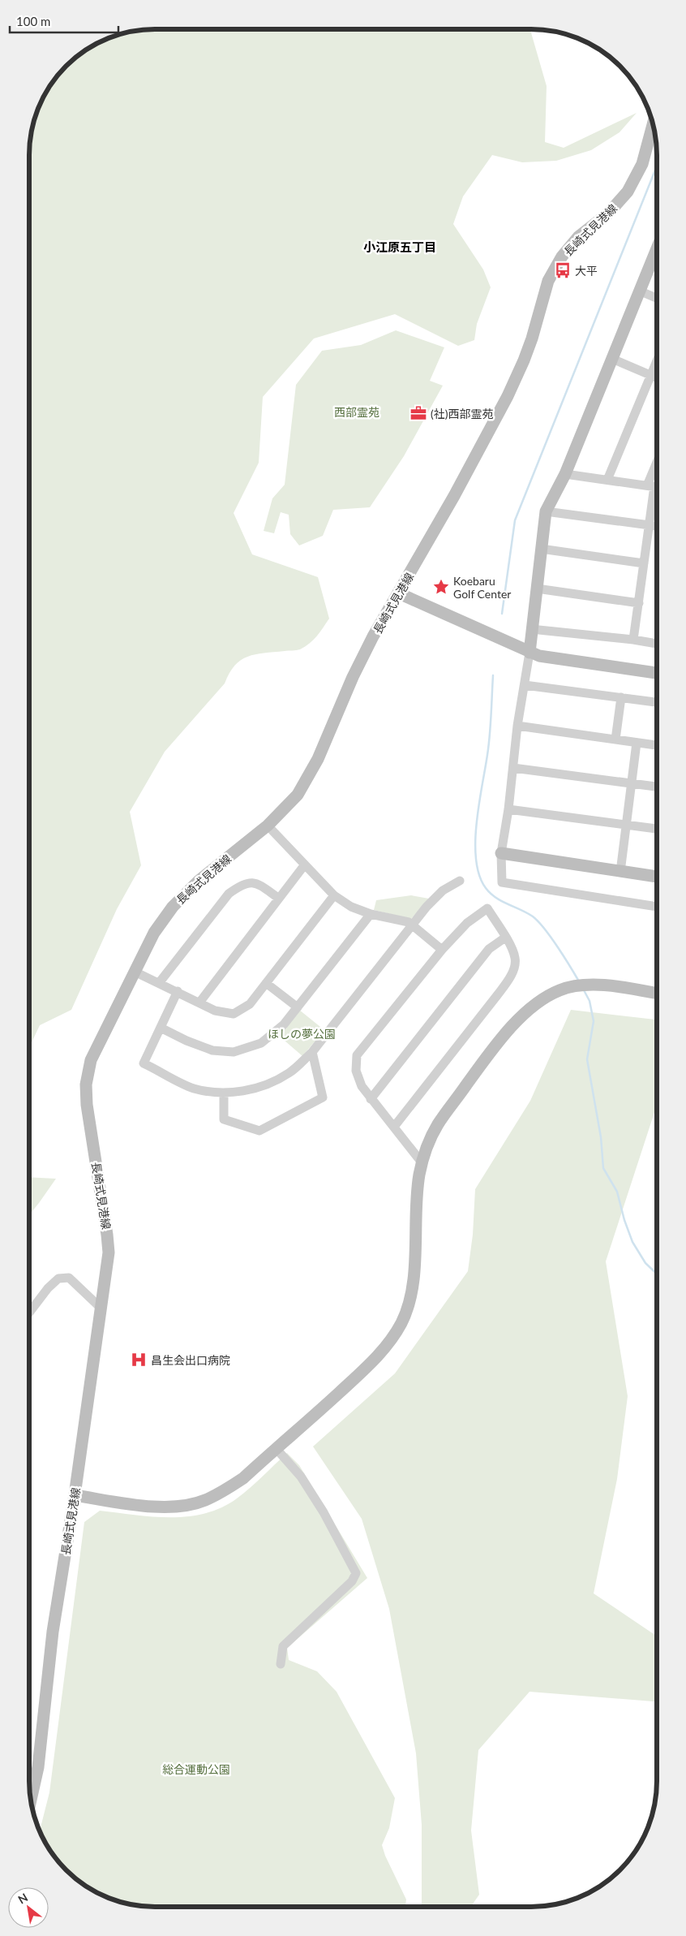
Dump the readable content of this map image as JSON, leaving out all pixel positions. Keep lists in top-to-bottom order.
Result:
{
  "streets": {
    "main road": ["長崎式見港線"]
  },
  "districts": ["小江原五丁目"],
  "parks": ["西部霊苑", "ほしの夢公園", "総合運動公園"],
  "places": {
    "bus stop": ["大平"],
    "office": ["(社)西部霊苑"],
    "place": ["Koebaru Golf Center"],
    "hospital": ["昌生会出口病院"]
  },
  "scale_bar": "100 m",
  "north": "top left"
}
